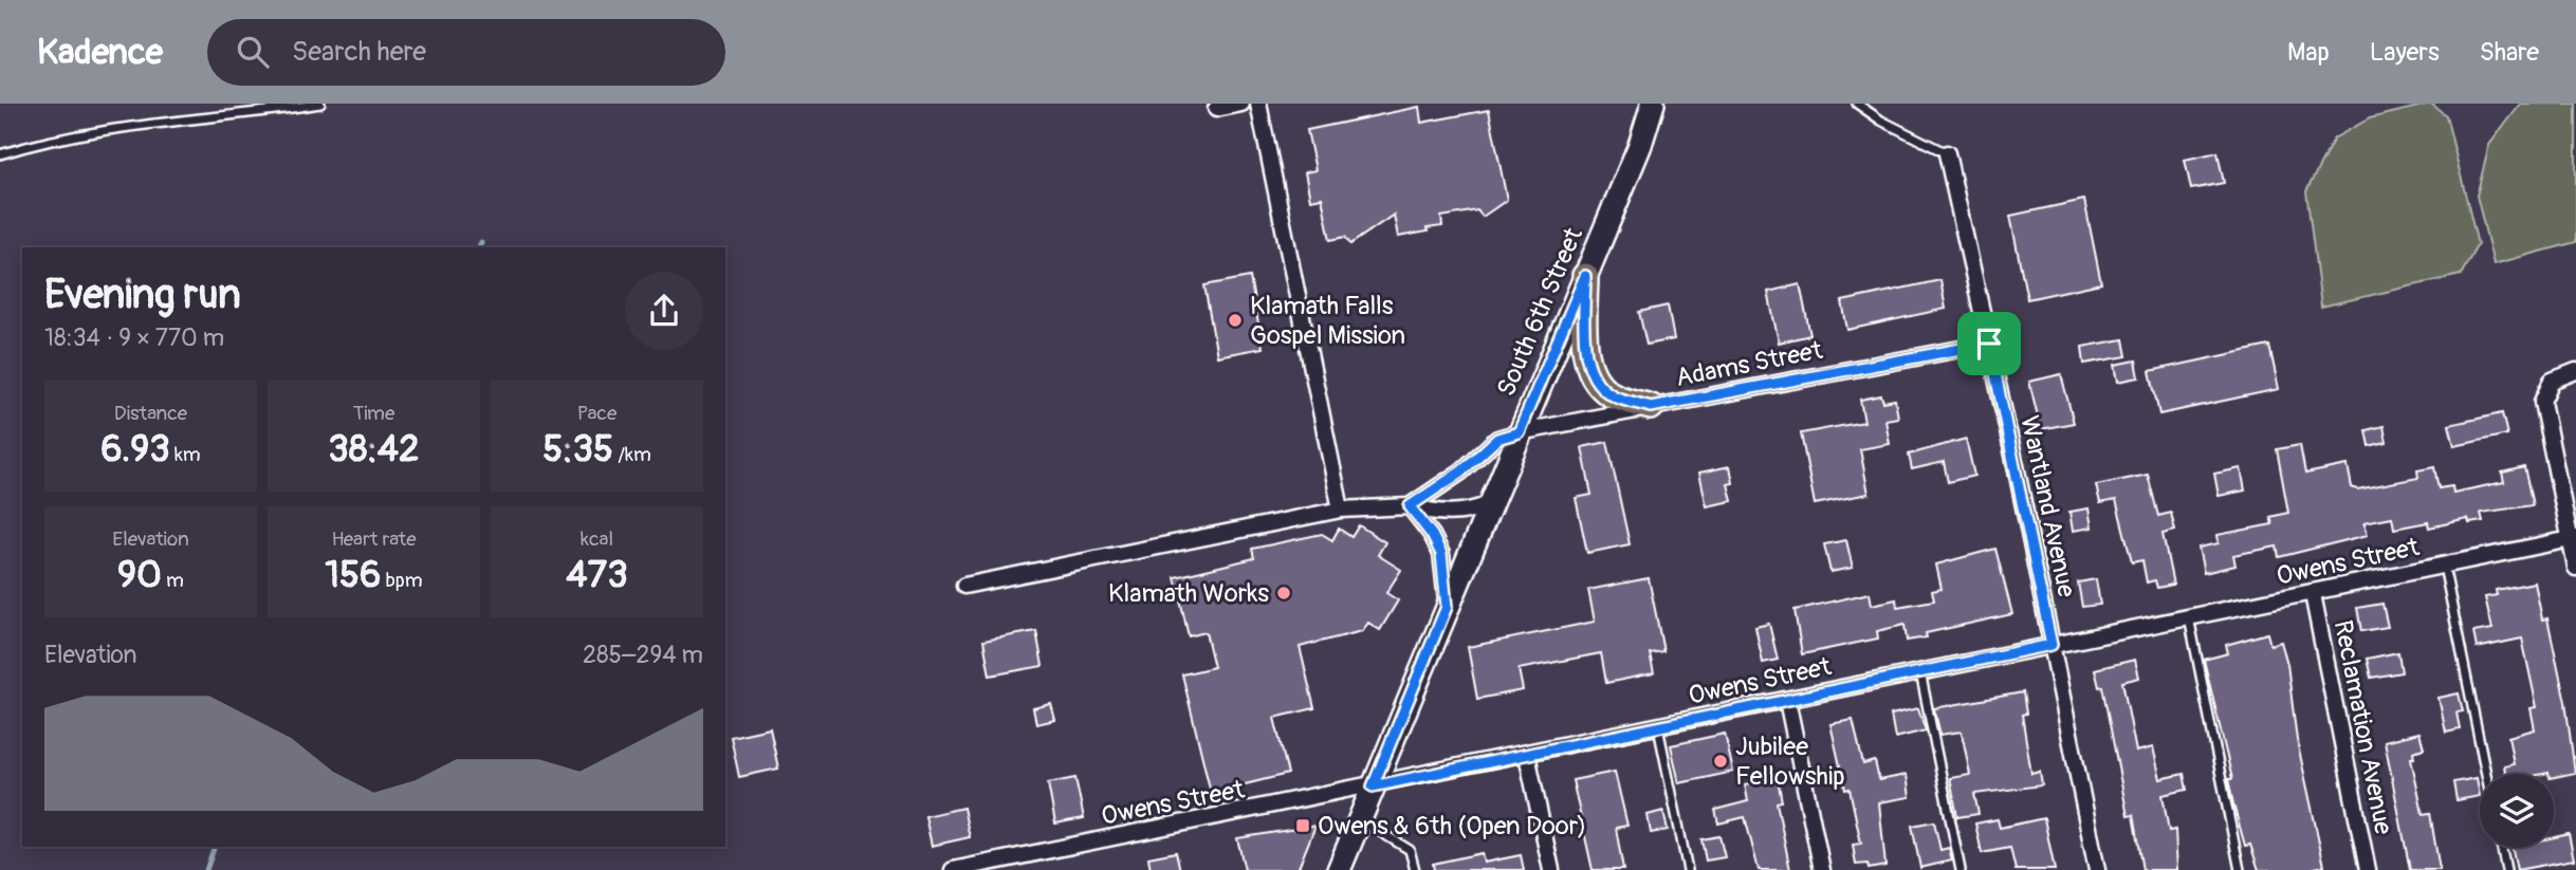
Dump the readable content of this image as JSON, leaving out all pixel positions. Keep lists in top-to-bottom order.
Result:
{
  "streets": {
    "main road": ["South 6th Street"],
    "street": [
      "Adams Street",
      "Wantland Avenue",
      "Owens Street",
      "Reclamation Avenue"
    ]
  },
  "crossings": [
    ["South 6th Street", "Adams Street"],
    ["South 6th Street", "Owens Street"],
    ["Adams Street", "Wantland Avenue"],
    ["Wantland Avenue", "Owens Street"],
    ["Owens Street", "Reclamation Avenue"]
  ],
  "places": {
    "other": ["Klamath Falls Gospel Mission", "Klamath Works", "Jubilee Fellowship"],
    "transit": ["Owens & 6th (Open Door)"]
  },
  "page": {
    "header": "Kadence",
    "search": "Search here",
    "nav": ["Map", "Layers", "Share"],
    "heading": ["Evening run", "18:34 · 9 × 770 m"],
    "stats": [
      ["Distance", "6.93 km"],
      ["Time", "38:42"],
      ["Pace", "5:35 /km"],
      ["Elevation", "90 m"],
      ["Heart rate", "156 bpm"],
      ["kcal", "473"]
    ],
    "chart": ["Elevation", "285–294 m"]
  }
}
